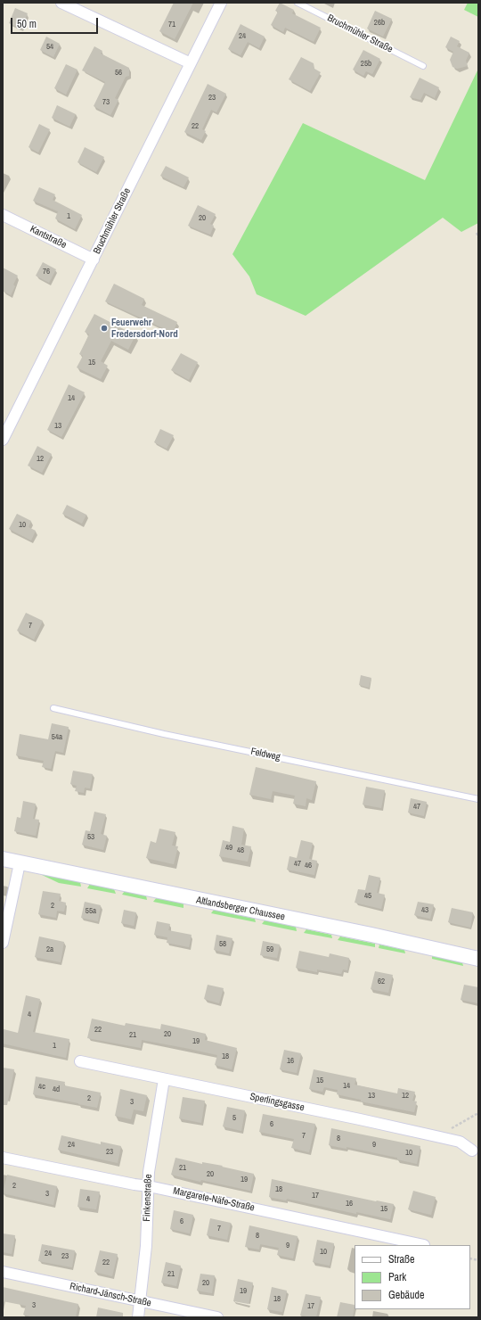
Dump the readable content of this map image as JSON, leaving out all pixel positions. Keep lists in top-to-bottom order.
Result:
{
  "streets": {
    "main road": ["Altlandsberger Chaussee"],
    "street": [
      "Bruchmühler Straße",
      "Kantstraße",
      "Sperlingsgasse",
      "Finkenstraße",
      "Margarete-Näfe-Straße",
      "Richard-Jänsch-Straße"
    ],
    "lane": ["Feldweg"]
  },
  "crossings": [
    ["Bruchmühler Straße", "Kantstraße"],
    ["Sperlingsgasse", "Finkenstraße"],
    ["Finkenstraße", "Margarete-Näfe-Straße"],
    ["Finkenstraße", "Richard-Jänsch-Straße"]
  ],
  "places": ["Feuerwehr Fredersdorf-Nord"],
  "house_numbers": [
    "26b",
    "71",
    "24",
    "54",
    "25b",
    "56",
    "23",
    "73",
    "22",
    "1",
    "20",
    "76",
    "15",
    "14",
    "13",
    "12",
    "10",
    "7",
    "54a",
    "47",
    "53",
    "49",
    "48",
    "47",
    "46",
    "45",
    "2",
    "43",
    "55a",
    "58",
    "2a",
    "59",
    "62",
    "4",
    "22",
    "20",
    "21",
    "19",
    "1",
    "18",
    "16",
    "15",
    "14",
    "4c",
    "4d",
    "13",
    "12",
    "2",
    "3",
    "5",
    "6",
    "7",
    "8",
    "24",
    "9",
    "23",
    "10",
    "21",
    "20",
    "19",
    "2",
    "18",
    "3",
    "17",
    "4",
    "16",
    "15",
    "6",
    "7",
    "8",
    "9",
    "10",
    "24",
    "23",
    "22",
    "21",
    "20",
    "19",
    "18",
    "3",
    "17"
  ],
  "legend": ["Straße", "Park", "Gebäude"],
  "scale_bar": "50 m"
}
